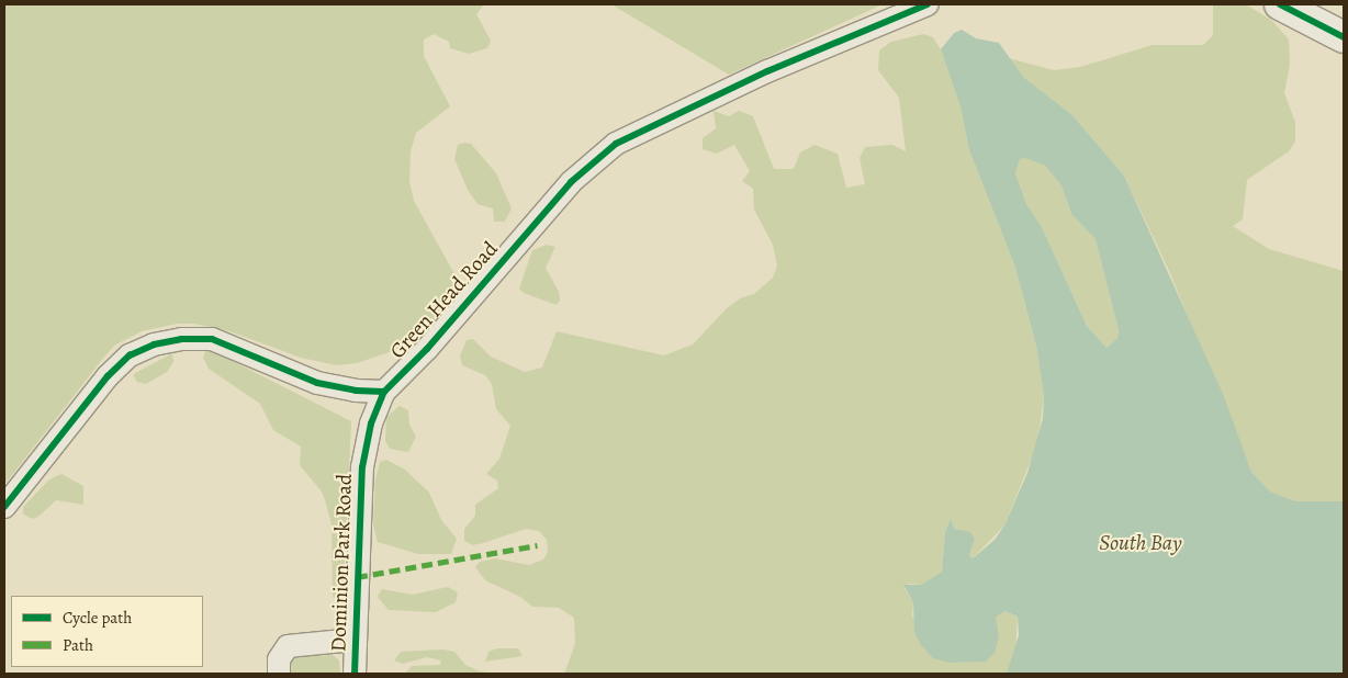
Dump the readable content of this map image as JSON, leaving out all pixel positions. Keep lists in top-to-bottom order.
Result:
{
  "streets": {
    "street": ["Green Head Road", "Dominion Park Road"]
  },
  "crossings": [
    ["Green Head Road", "Dominion Park Road"]
  ],
  "water": ["South Bay"],
  "legend": ["Cycle path", "Path"]
}
